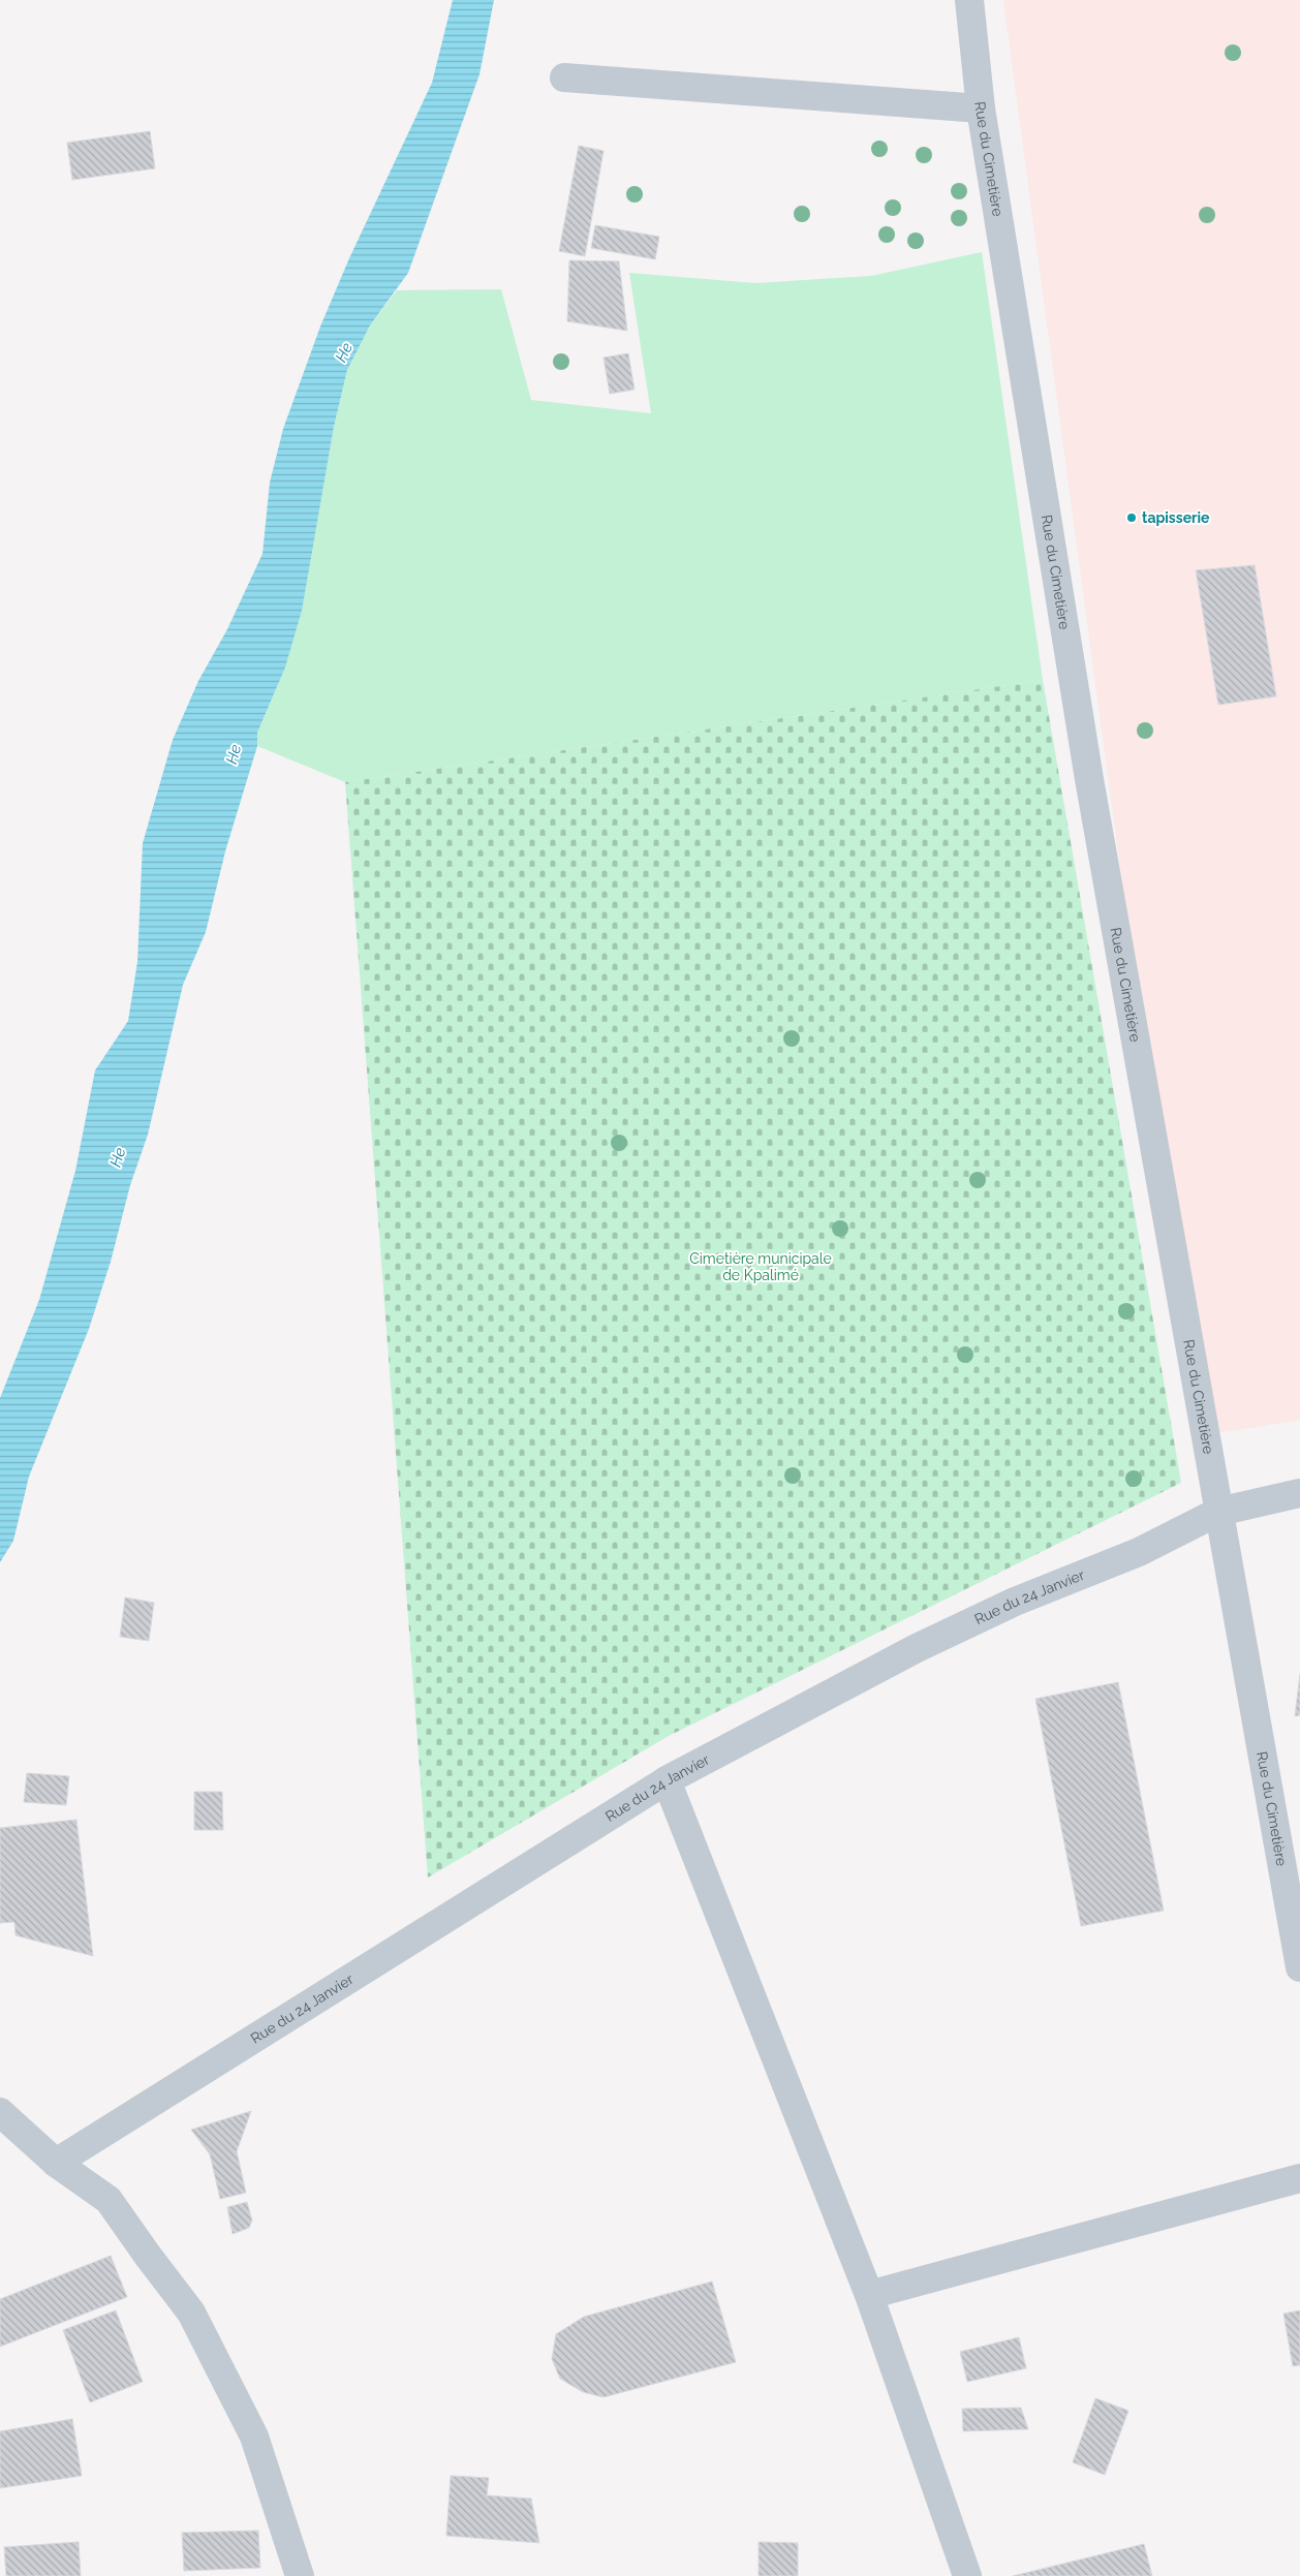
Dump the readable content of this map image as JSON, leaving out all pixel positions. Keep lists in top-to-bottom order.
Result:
{
  "streets": {
    "street": ["Rue du Cimetière", "Rue du 24 Janvier"]
  },
  "crossings": [
    ["Rue du Cimetière", "Rue du 24 Janvier"]
  ],
  "water": ["He"],
  "parks": ["Cimetière municipale de Kpalimé"],
  "places": ["tapisserie"]
}
